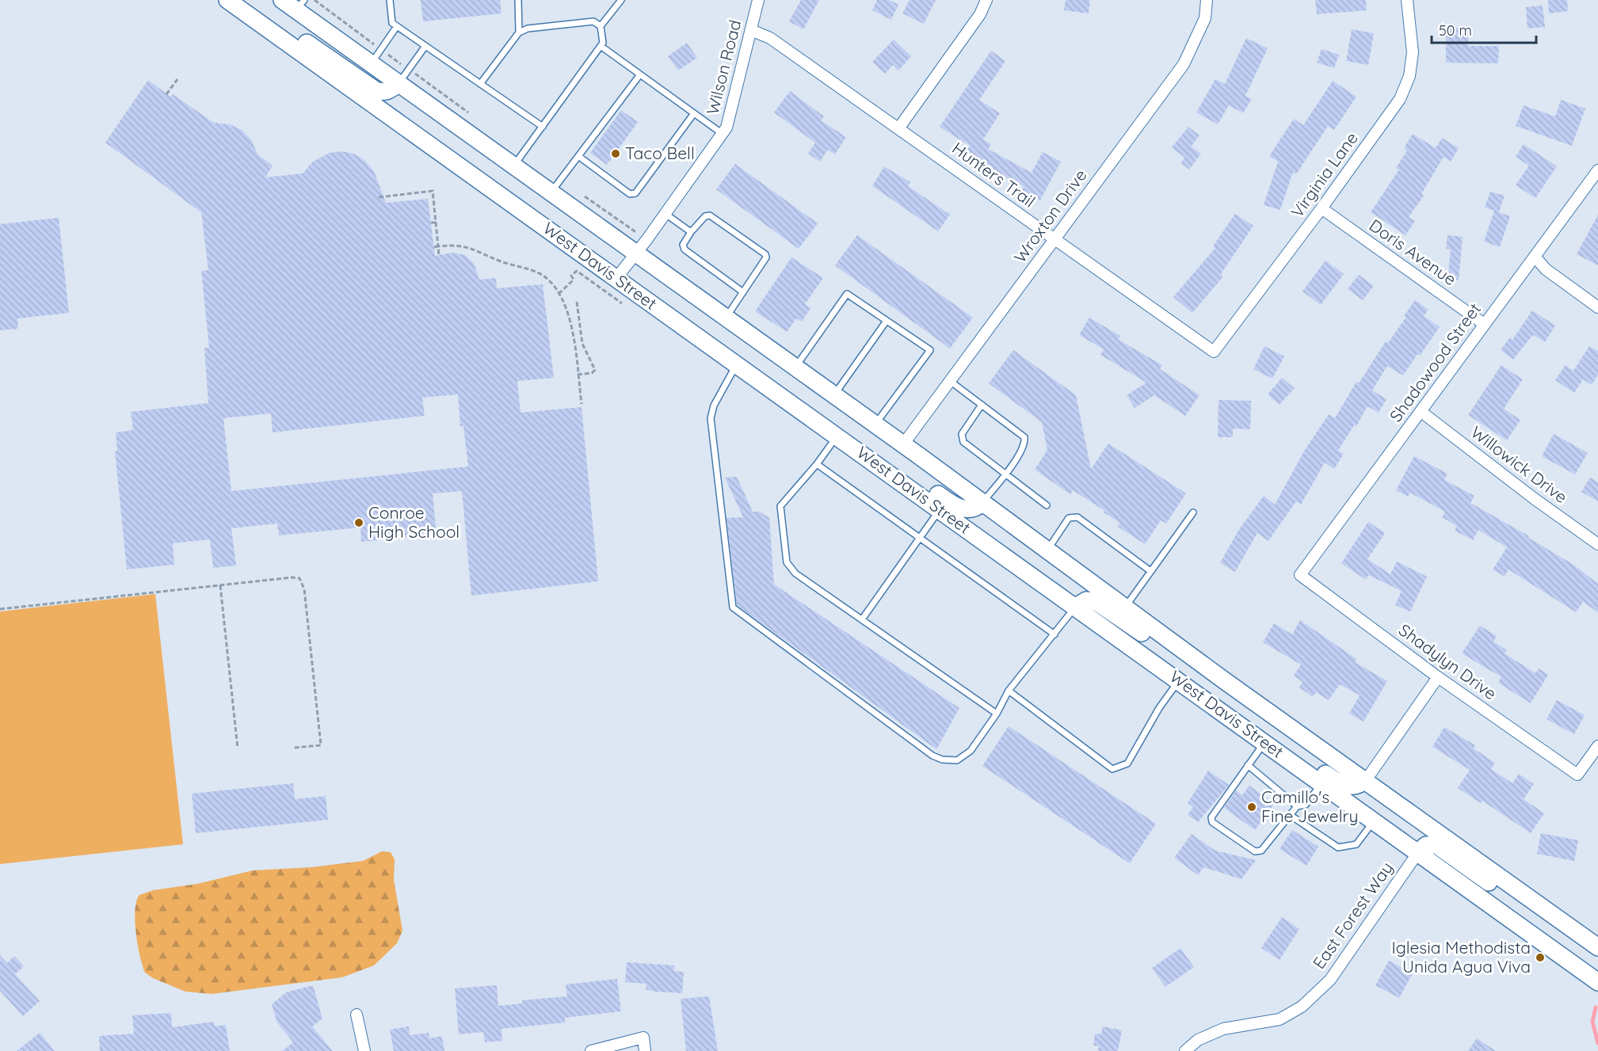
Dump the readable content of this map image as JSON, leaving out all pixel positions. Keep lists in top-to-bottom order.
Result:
{
  "streets": {
    "main road": ["West Davis Street"],
    "street": [
      "Wilson Road",
      "Hunters Trail",
      "Virginia Lane",
      "Wroxton Drive",
      "Doris Avenue",
      "Shadowood Street",
      "Willowick Drive",
      "Shadylyn Drive",
      "East Forest Way"
    ]
  },
  "crossings": [
    ["Wilson Road", "Hunters Trail"],
    ["Wilson Road", "West Davis Street"],
    ["Hunters Trail", "Virginia Lane"],
    ["Hunters Trail", "Wroxton Drive"],
    ["Virginia Lane", "Doris Avenue"],
    ["Wroxton Drive", "West Davis Street"],
    ["Doris Avenue", "Shadowood Street"],
    ["West Davis Street", "East Forest Way"],
    ["Shadowood Street", "Willowick Drive"],
    ["Shadowood Street", "Shadylyn Drive"]
  ],
  "places": [
    "Taco Bell",
    "Conroe High School",
    "Camillo's Fine Jewelry",
    "Iglesia Methodista Unida Agua Viva"
  ],
  "scale_bar": "50 m"
}
